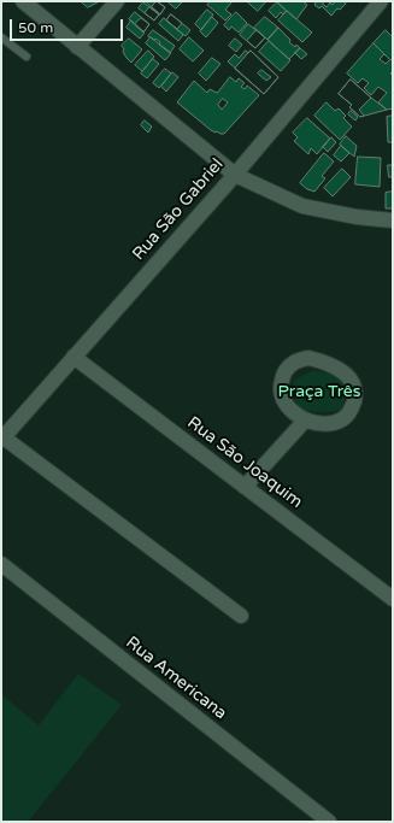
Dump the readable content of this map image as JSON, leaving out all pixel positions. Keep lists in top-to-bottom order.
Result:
{
  "streets": {
    "street": ["Rua São Gabriel", "Rua São Joaquim", "Rua Americana"]
  },
  "crossings": [
    ["Rua São Gabriel", "Rua São Joaquim"]
  ],
  "parks": ["Praça Três"],
  "scale_bar": "50 m"
}
